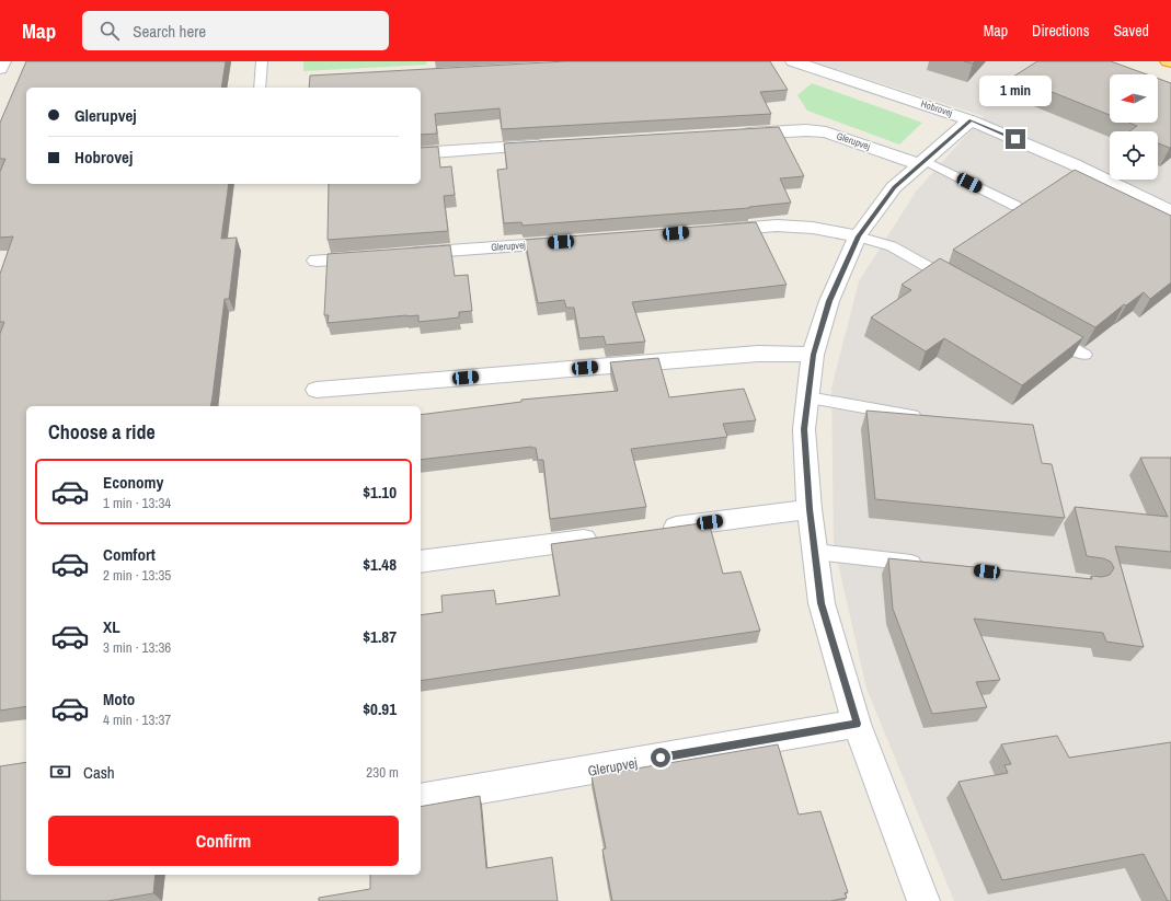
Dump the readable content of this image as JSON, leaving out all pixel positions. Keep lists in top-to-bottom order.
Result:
{
  "streets": {
    "street": ["Hobrovej", "Glerupvej"]
  },
  "north": "left",
  "page": {
    "header": "Map",
    "search": "Search here",
    "nav": ["Map", "Directions", "Saved"],
    "bubble": "1 min",
    "banner": ["Glerupvej", "Hobrovej"],
    "heading": "Choose a ride",
    "list": [
      {
        "name": "Economy",
        "note": "1 min · 13:34",
        "value": "$1.10"
      },
      {
        "name": "Comfort",
        "note": "2 min · 13:35",
        "value": "$1.48"
      },
      {
        "name": "XL",
        "note": "3 min · 13:36",
        "value": "$1.87"
      },
      {
        "name": "Moto",
        "note": "4 min · 13:37",
        "value": "$0.91"
      }
    ],
    "pay": ["Cash", "230 m"],
    "buttons": "Confirm"
  }
}
